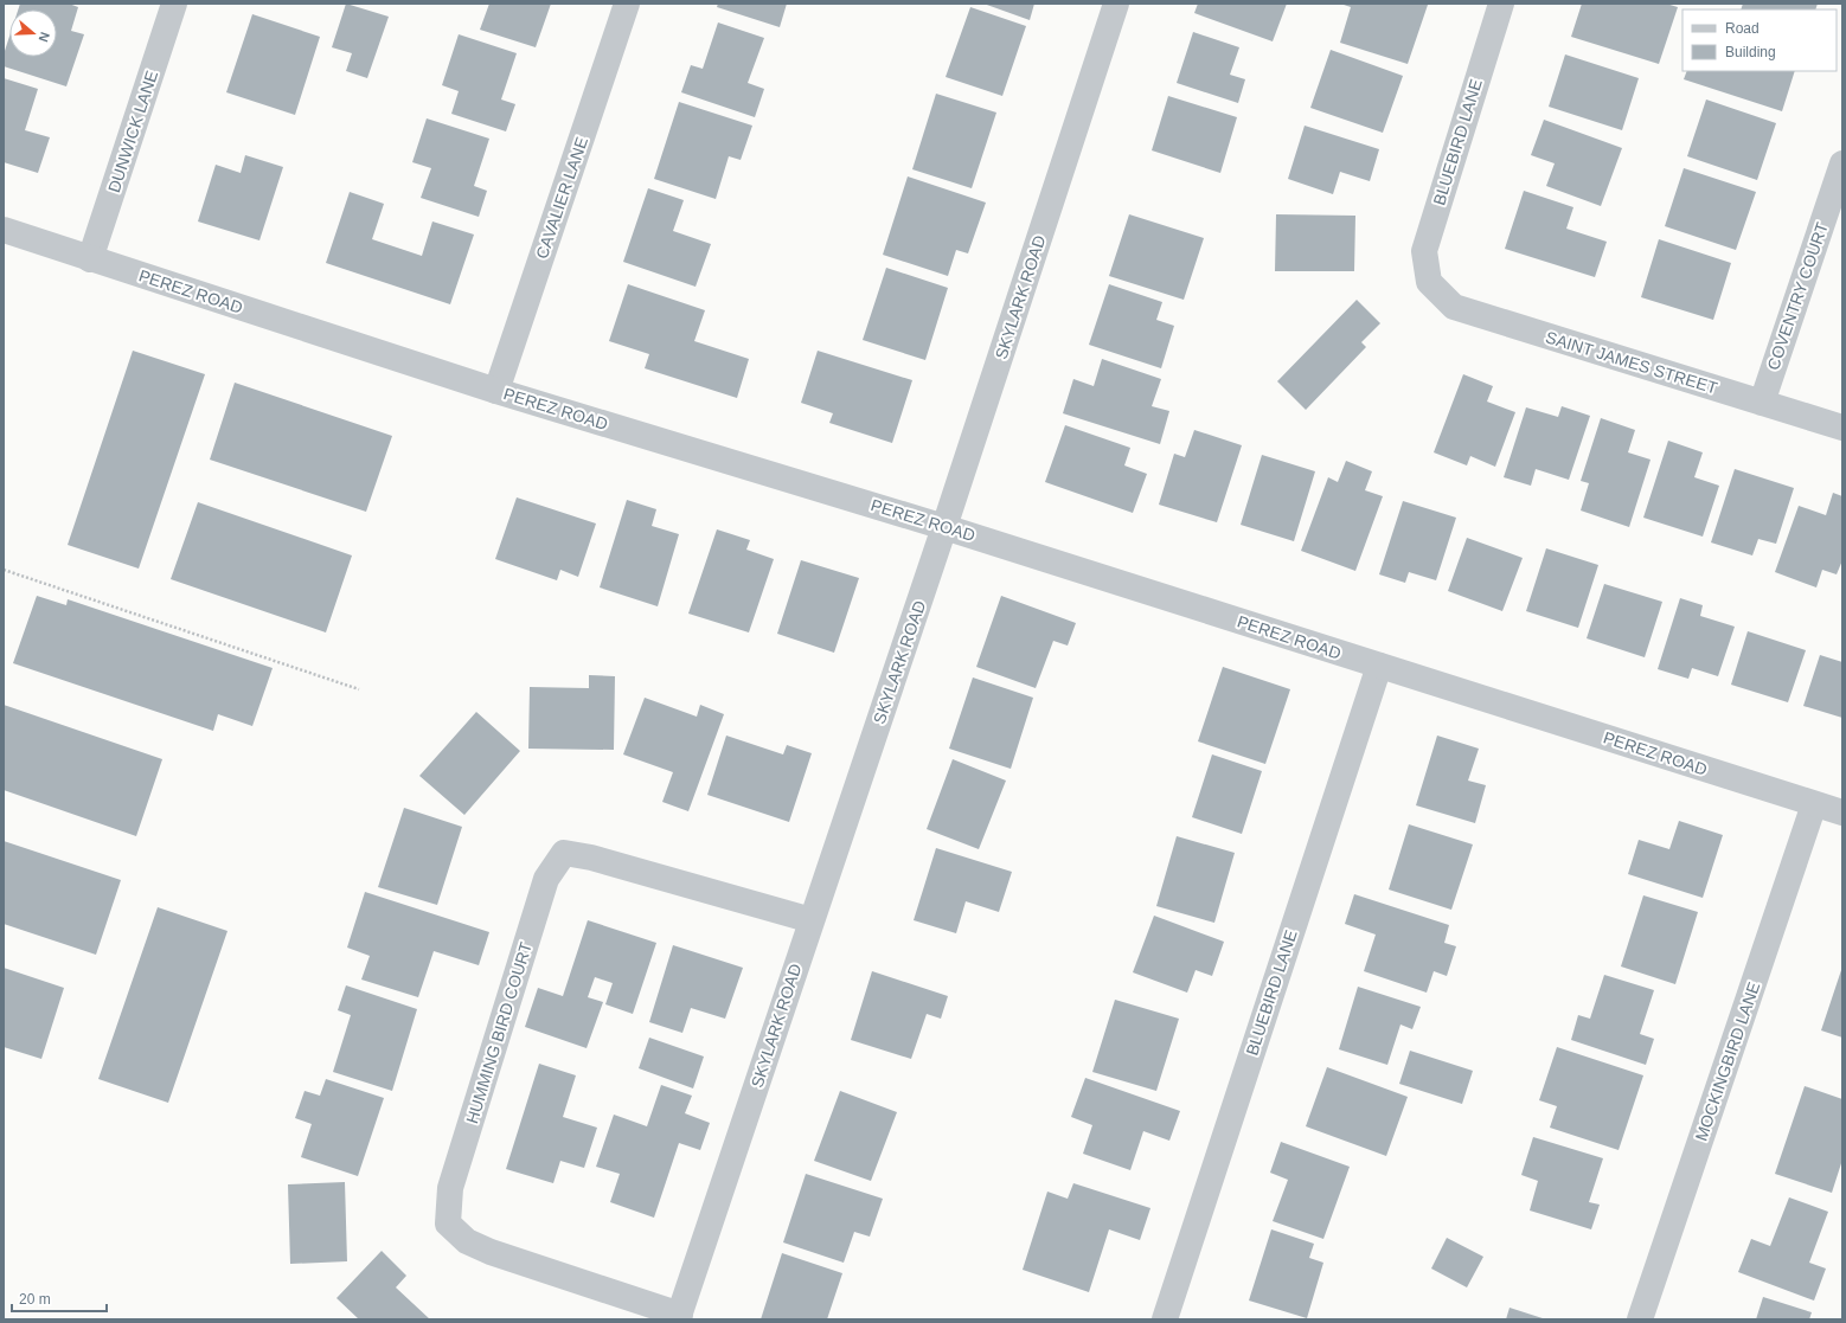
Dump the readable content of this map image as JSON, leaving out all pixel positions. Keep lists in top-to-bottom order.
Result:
{
  "streets": {
    "street": [
      "DUNWICK LANE",
      "BLUEBIRD LANE",
      "CAVALIER LANE",
      "PEREZ ROAD",
      "COVENTRY COURT",
      "SKYLARK ROAD",
      "SAINT JAMES STREET",
      "HUMMING BIRD COURT",
      "MOCKINGBIRD LANE"
    ]
  },
  "crossings": [
    ["DUNWICK LANE", "PEREZ ROAD"],
    ["BLUEBIRD LANE", "PEREZ ROAD"],
    ["BLUEBIRD LANE", "SAINT JAMES STREET"],
    ["CAVALIER LANE", "PEREZ ROAD"],
    ["PEREZ ROAD", "SKYLARK ROAD"],
    ["PEREZ ROAD", "MOCKINGBIRD LANE"],
    ["COVENTRY COURT", "SAINT JAMES STREET"],
    ["SKYLARK ROAD", "HUMMING BIRD COURT"]
  ],
  "legend": ["Road", "Building"],
  "scale_bar": "20 m",
  "north": "right"
}
